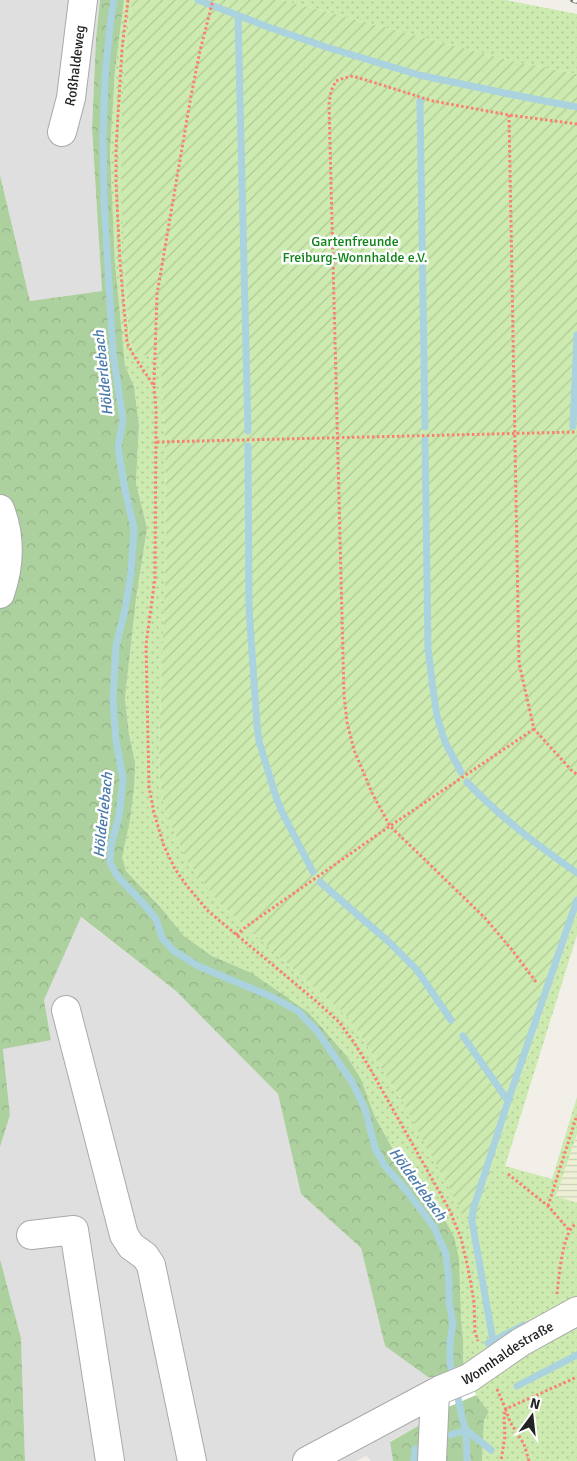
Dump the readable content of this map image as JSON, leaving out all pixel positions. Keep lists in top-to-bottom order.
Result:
{
  "streets": {
    "street": ["Roßhaldeweg", "Wonnhaldestraße"]
  },
  "water": ["Hölderlebach"],
  "parks": ["Gartenfreunde Freiburg-Wonnhalde e.V."],
  "north": "top"
}
